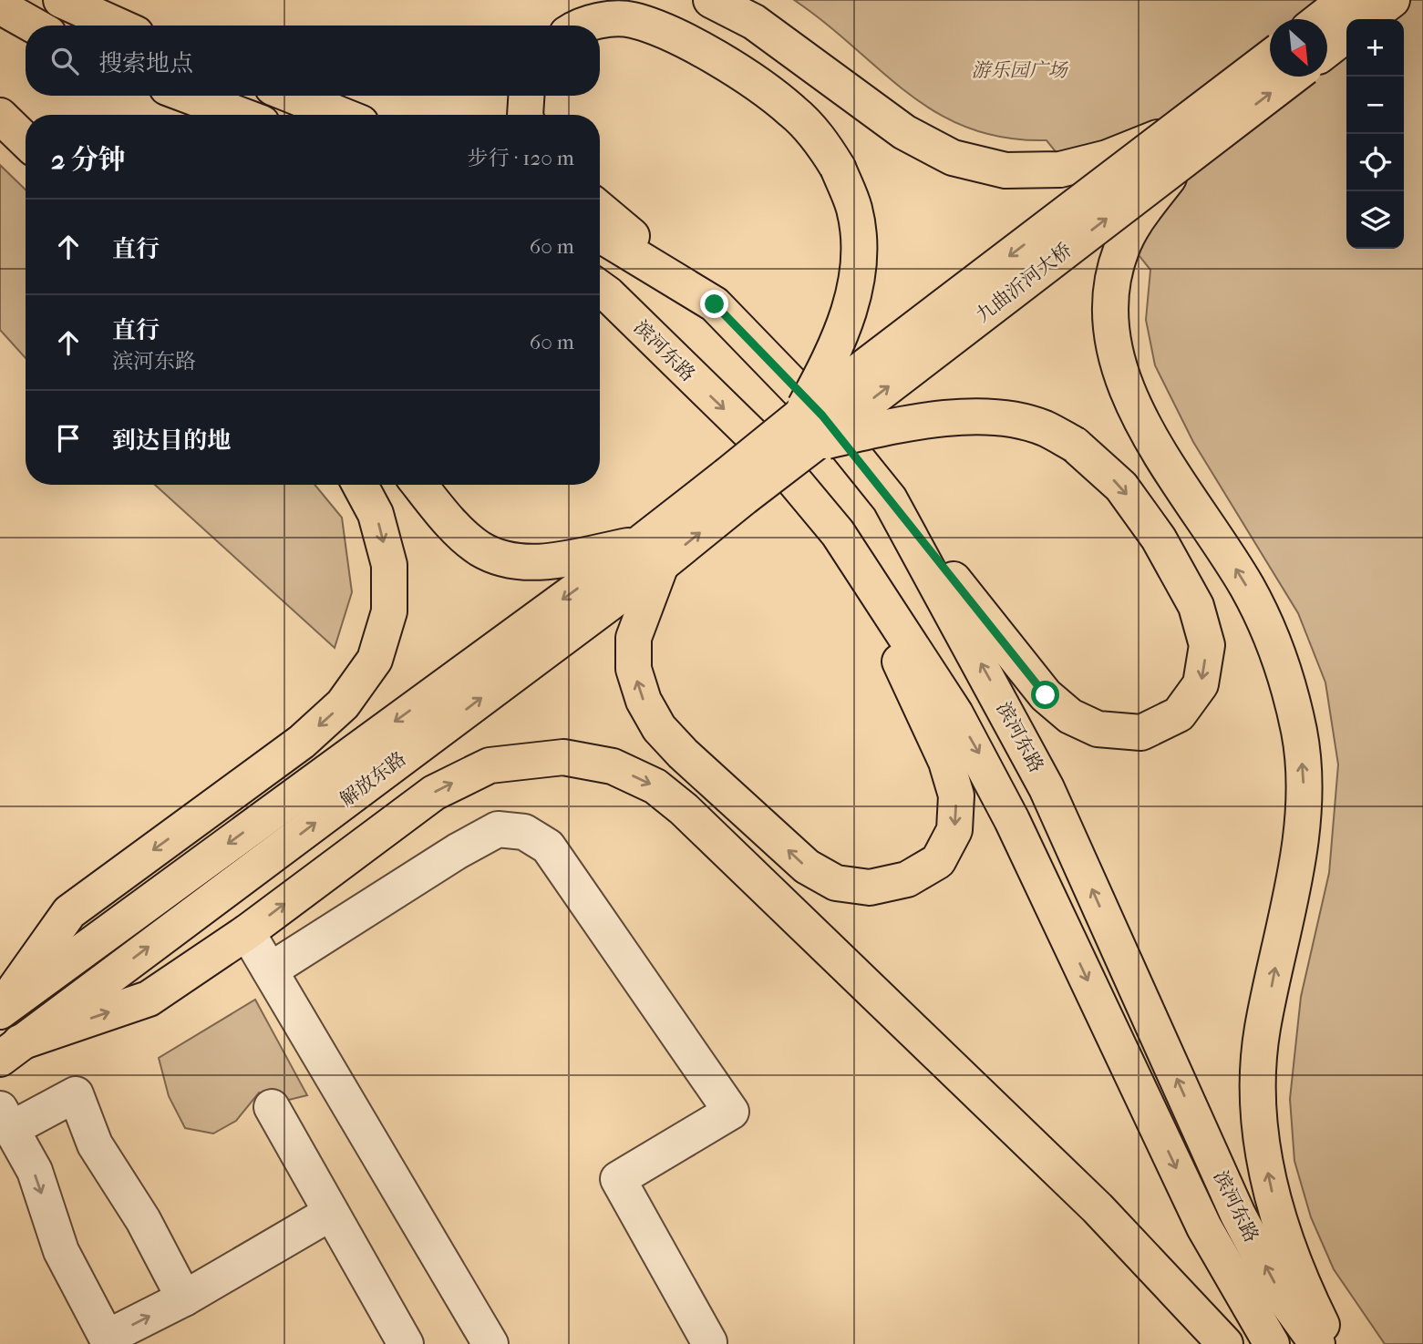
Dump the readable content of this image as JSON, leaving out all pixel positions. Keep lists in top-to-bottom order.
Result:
{
  "streets": {
    "main road": ["九曲沂河大桥", "滨河东路", "解放东路"]
  },
  "crossings": [
    ["九曲沂河大桥", "解放东路"]
  ],
  "parks": ["游乐园广场"],
  "north": "bottom right",
  "page": {
    "map_buttons": ["+", "−"],
    "search": "搜索地点",
    "heading": ["2 分钟", "步行 · 120 m"],
    "list": [
      ["直行", "60 m"],
      ["直行", "滨河东路", "60 m"],
      "到达目的地"
    ]
  }
}
